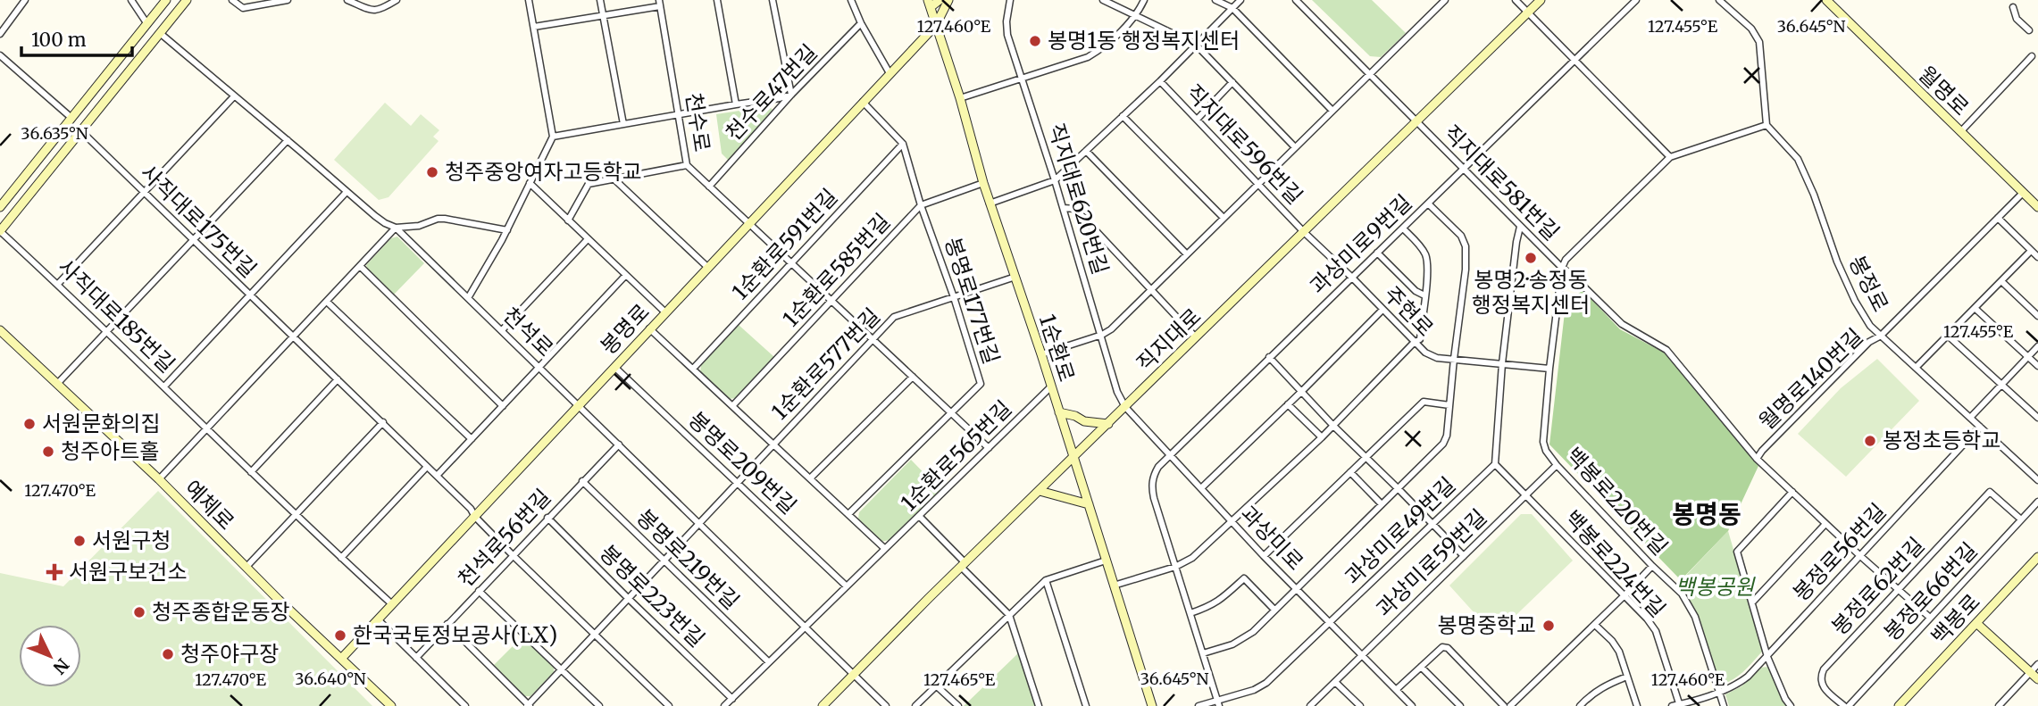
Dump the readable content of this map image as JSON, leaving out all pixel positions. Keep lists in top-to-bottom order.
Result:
{
  "streets": {
    "street": [
      "월명로",
      "천수로47번길",
      "천수로",
      "직지대로596번길",
      "직지대로581번길",
      "직지대로620번길",
      "사직대로175번길",
      "1순환로591번길",
      "과상미로9번길",
      "1순환로585번길",
      "봉정로",
      "봉명로177번길",
      "주현로",
      "사직대로185번길",
      "봉명로",
      "천석로",
      "직지대로",
      "1순환로",
      "1순환로577번길",
      "월명로140번길",
      "1순환로565번길",
      "봉명로209번길",
      "백봉로220번길",
      "예체로",
      "과상미로49번길",
      "천석로56번길",
      "과상미로",
      "봉정로56번길",
      "봉명로219번길",
      "과상미로59번길",
      "백봉로224번길",
      "봉정로62번길",
      "봉정로66번길",
      "봉명로223번길",
      "백봉로"
    ]
  },
  "crossings": [
    ["월명로", "월명로140번길"],
    ["천수로47번길", "천수로"],
    ["천수로", "1순환로591번길"],
    ["천수로", "1순환로585번길"],
    ["천수로", "봉명로177번길"],
    ["천수로", "봉명로"],
    ["천수로", "1순환로577번길"],
    ["천수로", "1순환로565번길"],
    ["직지대로596번길", "주현로"],
    ["직지대로596번길", "직지대로"],
    ["직지대로581번길", "과상미로9번길"],
    ["직지대로581번길", "직지대로"],
    ["직지대로581번길", "월명로140번길"],
    ["직지대로581번길", "백봉로220번길"],
    ["직지대로581번길", "봉정로56번길"],
    ["직지대로581번길", "봉정로62번길"],
    ["직지대로581번길", "봉정로66번길"],
    ["직지대로620번길", "직지대로"],
    ["직지대로620번길", "과상미로"],
    ["사직대로175번길", "봉명로"],
    ["사직대로175번길", "1순환로577번길"],
    ["사직대로175번길", "천석로56번길"],
    ["1순환로591번길", "봉명로177번길"],
    ["과상미로9번길", "주현로"],
    ["과상미로9번길", "과상미로49번길"],
    ["과상미로9번길", "과상미로"],
    ["1순환로585번길", "봉명로177번길"],
    ["1순환로585번길", "1순환로"],
    ["봉정로", "월명로140번길"],
    ["봉정로", "봉정로56번길"],
    ["봉명로177번길", "봉명로"],
    ["봉명로177번길", "1순환로577번길"],
    ["주현로", "직지대로"],
    ["주현로", "백봉로220번길"],
    ["사직대로185번길", "봉명로"],
    ["봉명로", "천석로"],
    ["봉명로", "1순환로"],
    ["봉명로", "봉명로209번길"],
    ["봉명로", "예체로"],
    ["천석로", "직지대로"],
    ["천석로", "1순환로577번길"],
    ["천석로", "1순환로565번길"],
    ["천석로", "천석로56번길"],
    ["직지대로", "1순환로"],
    ["직지대로", "과상미로"],
    ["1순환로", "1순환로577번길"],
    ["1순환로", "1순환로565번길"],
    ["1순환로577번길", "봉명로209번길"],
    ["1순환로577번길", "봉명로219번길"],
    ["1순환로577번길", "봉명로223번길"],
    ["1순환로565번길", "봉명로209번길"],
    ["1순환로565번길", "봉명로219번길"],
    ["1순환로565번길", "봉명로223번길"],
    ["백봉로220번길", "봉정로56번길"],
    ["백봉로220번길", "과상미로59번길"],
    ["과상미로49번길", "과상미로"],
    ["과상미로49번길", "백봉로224번길"],
    ["천석로56번길", "봉명로219번길"],
    ["천석로56번길", "봉명로223번길"],
    ["과상미로", "과상미로59번길"],
    ["봉정로56번길", "백봉로224번길"],
    ["과상미로59번길", "백봉로224번길"],
    ["봉정로62번길", "봉정로66번길"]
  ],
  "districts": ["봉명동"],
  "parks": ["백봉공원"],
  "places": {
    "other": [
      "봉명1동 행정복지센터",
      "청주중앙여자고등학교",
      "봉명2·송정동 행정복지센터",
      "서원문화의집",
      "봉정초등학교",
      "청주아트홀",
      "서원구청",
      "청주종합운동장",
      "봉명중학교",
      "한국국토정보공사(LX)",
      "청주야구장"
    ],
    "health": ["서원구보건소"]
  },
  "scale_bar": "100 m",
  "north": "bottom right",
  "coordinates": [
    "127.460°E",
    "127.455°E",
    "36.645°N",
    "36.635°N",
    "127.470°E",
    "36.640°N",
    "127.465°E"
  ]
}
